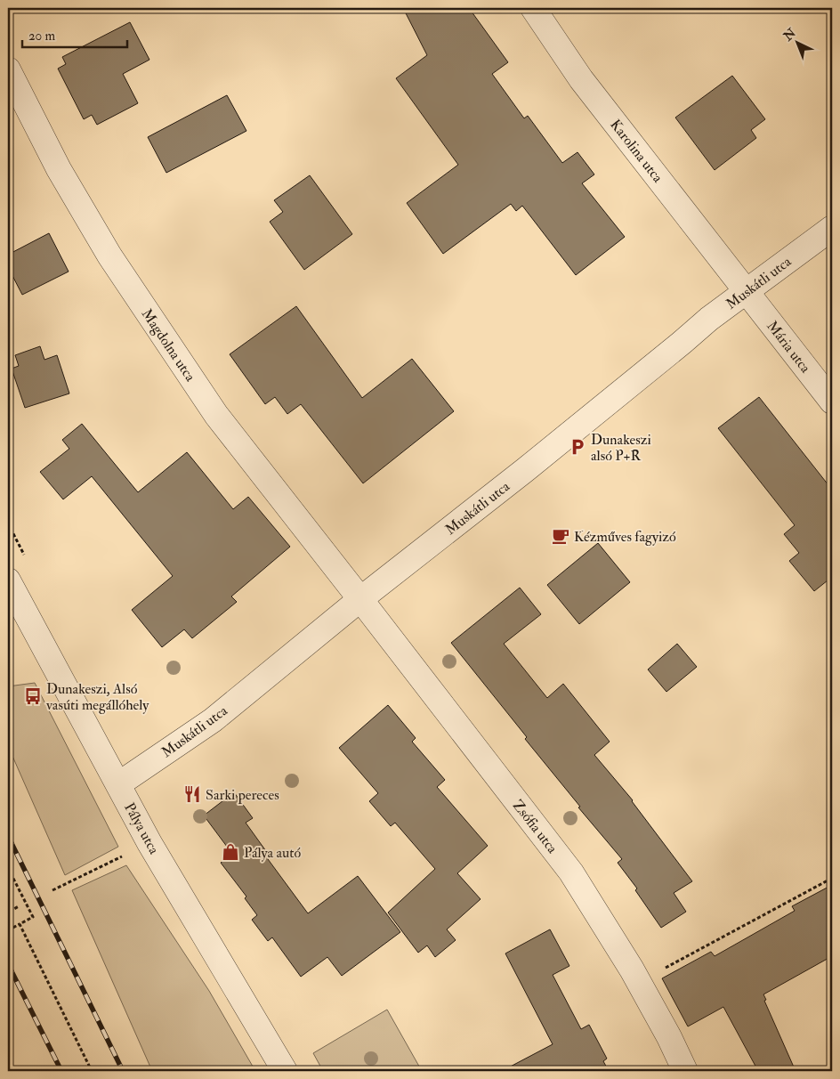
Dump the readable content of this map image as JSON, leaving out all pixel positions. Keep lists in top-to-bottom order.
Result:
{
  "streets": {
    "street": [
      "Karolina utca",
      "Muskátli utca",
      "Magdolna utca",
      "Mária utca",
      "Zsófia utca",
      "Pálya utca"
    ]
  },
  "crossings": [
    ["Karolina utca", "Muskátli utca"],
    ["Karolina utca", "Mária utca"],
    ["Muskátli utca", "Magdolna utca"],
    ["Muskátli utca", "Mária utca"],
    ["Muskátli utca", "Zsófia utca"],
    ["Muskátli utca", "Pálya utca"],
    ["Magdolna utca", "Zsófia utca"]
  ],
  "places": {
    "parking": ["Dunakeszi alsó P+R"],
    "cafe": ["Kézműves fagyizó"],
    "bus stop": ["Dunakeszi, Alsó vasúti megállóhely"],
    "restaurant": ["Sarki pereces"],
    "shop": ["Pálya autó"]
  },
  "scale_bar": "20 m",
  "north": "top left"
}
